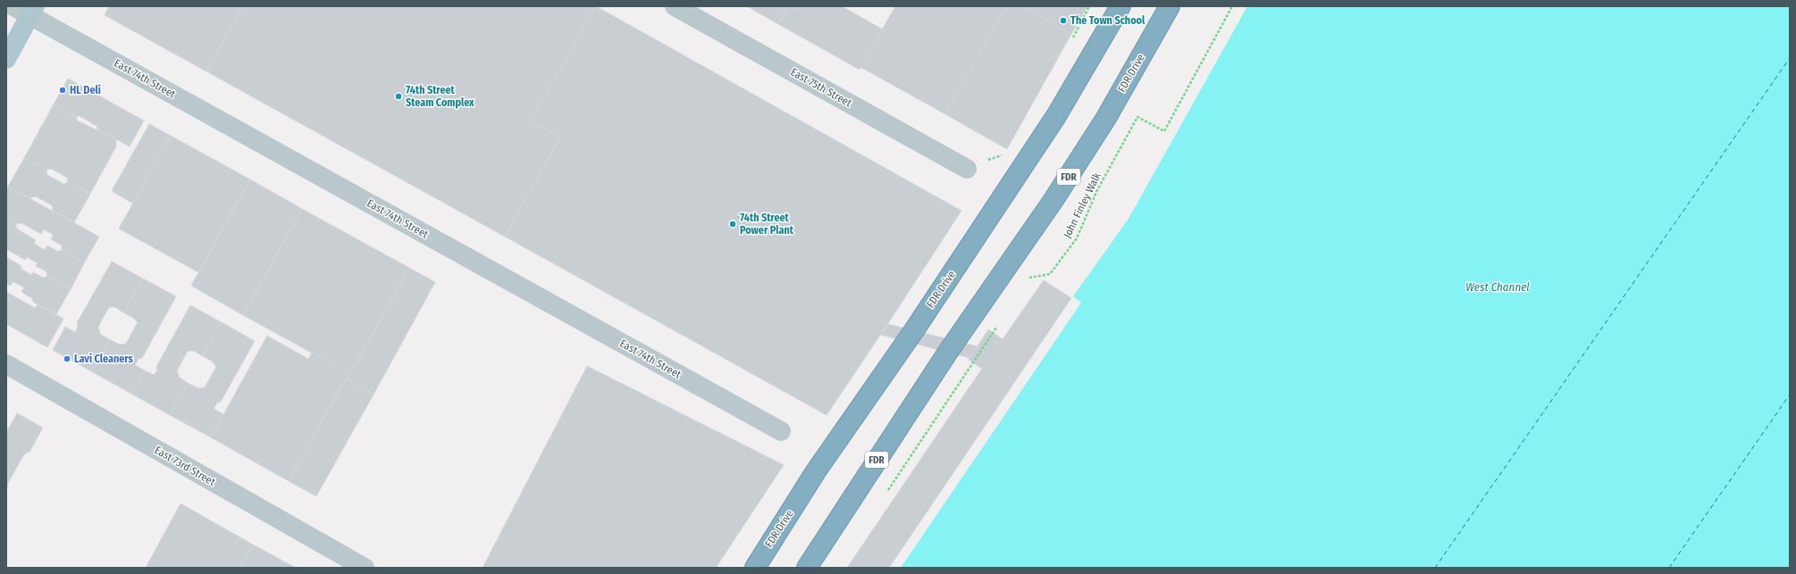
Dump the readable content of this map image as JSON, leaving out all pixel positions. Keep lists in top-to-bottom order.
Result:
{
  "streets": {
    "highway": ["FDR Drive", "FDR"],
    "street": ["East 74th Street", "East 75th Street", "East 73rd Street"],
    "path": ["John Finley Walk"]
  },
  "water": ["West Channel"],
  "places": [
    "The Town School",
    "HL Deli",
    "74th Street Steam Complex",
    "74th Street Power Plant",
    "Lavi Cleaners"
  ]
}
